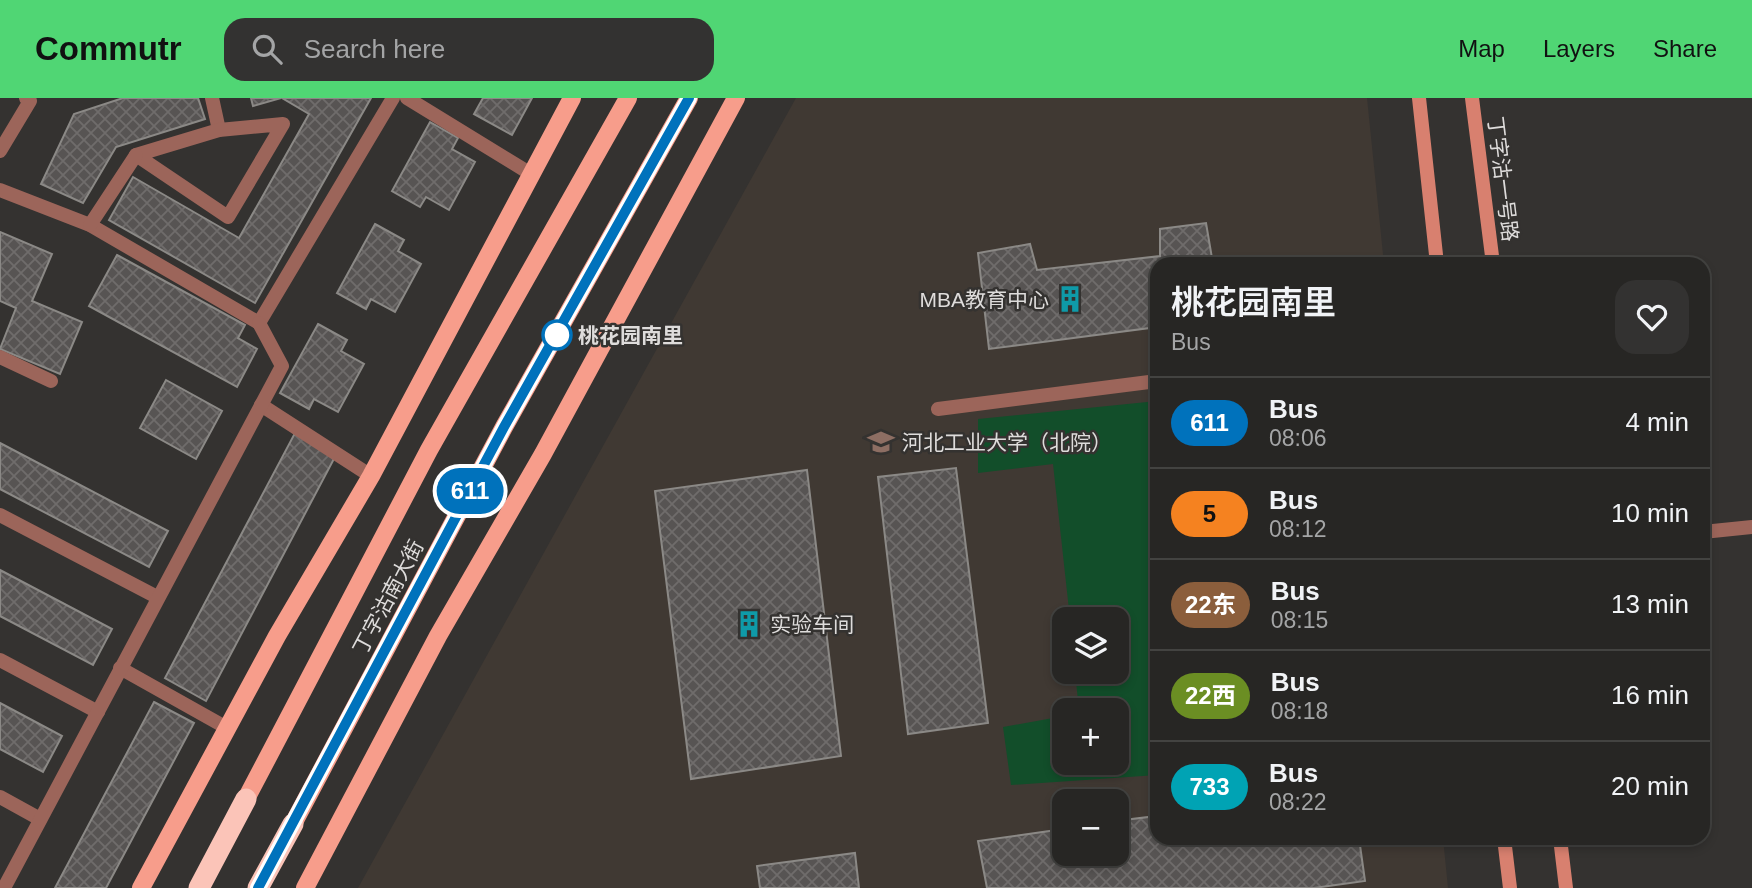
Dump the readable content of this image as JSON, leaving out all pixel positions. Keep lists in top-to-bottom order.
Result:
{
  "streets": {
    "main road": ["丁字沽一号路", "丁字沽南大街"]
  },
  "places": {
    "building": ["MBA教育中心", "实验车间"],
    "other": ["桃花园南里"],
    "school or university": ["河北工业大学（北院）"]
  },
  "lines": ["bus line 611"],
  "page": {
    "header": "Commutr",
    "search": "Search here",
    "nav": ["Map", "Layers", "Share"],
    "on_map": "611",
    "heading": ["桃花园南里", "Bus"],
    "list": [
      {
        "mark": "611",
        "name": "Bus",
        "note": "08:06",
        "value": "4 min"
      },
      {
        "mark": "5",
        "name": "Bus",
        "note": "08:12",
        "value": "10 min"
      },
      {
        "mark": "22东",
        "name": "Bus",
        "note": "08:15",
        "value": "13 min"
      },
      {
        "mark": "22西",
        "name": "Bus",
        "note": "08:18",
        "value": "16 min"
      },
      {
        "mark": "733",
        "name": "Bus",
        "note": "08:22",
        "value": "20 min"
      }
    ],
    "map_buttons": ["+", "−"]
  }
}
